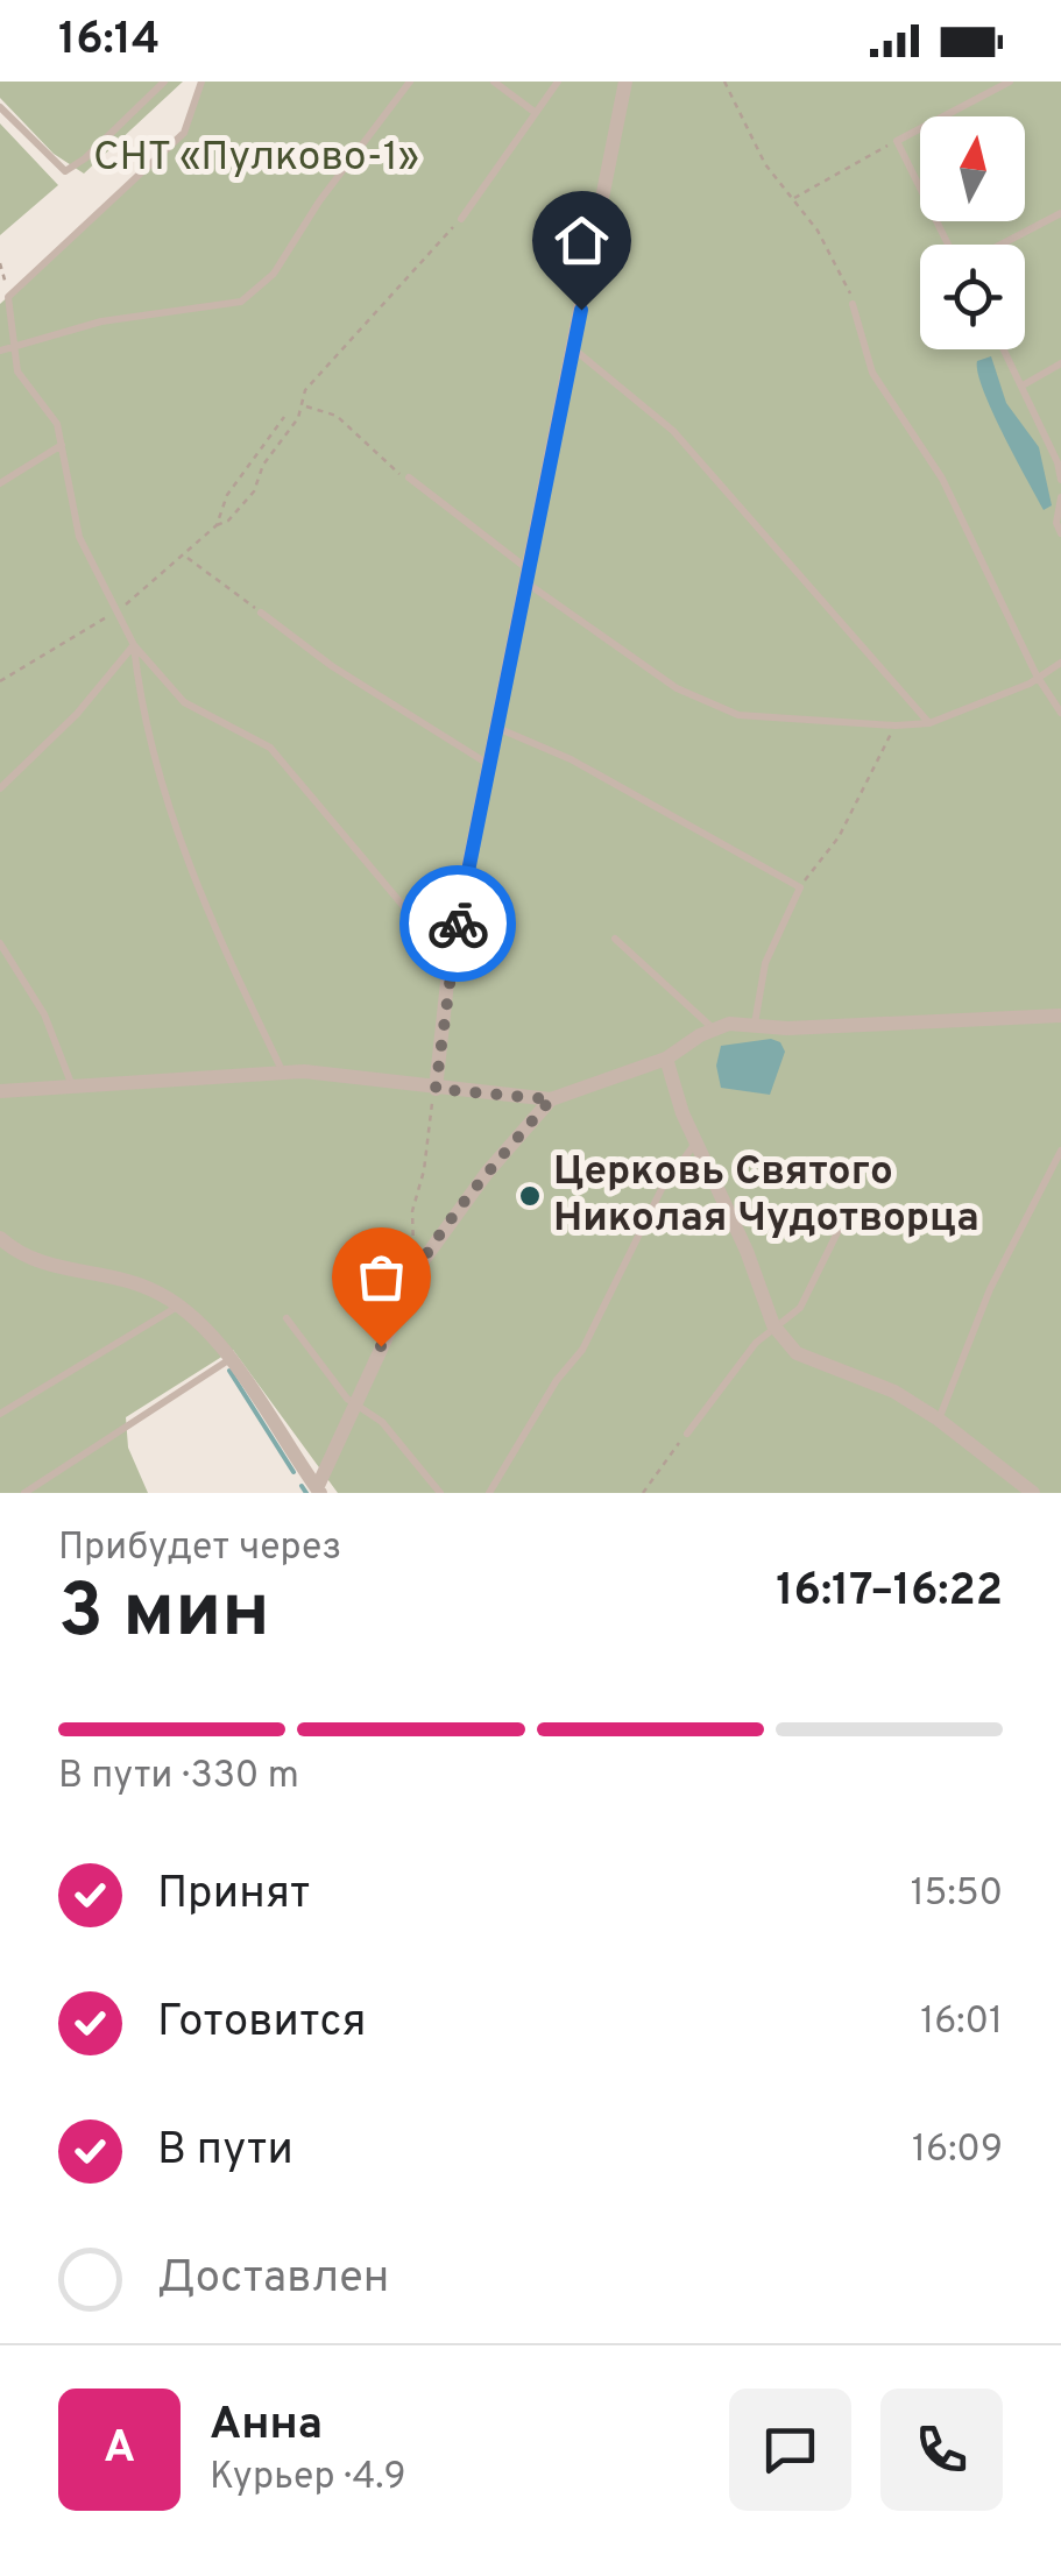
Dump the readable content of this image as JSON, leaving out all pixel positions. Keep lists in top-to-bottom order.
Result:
{
  "parks": ["СНТ «Пулково-1»"],
  "places": ["Церковь Святого Николая Чудотворца"],
  "north": "top",
  "page": {
    "status": "16:14",
    "heading": ["3 мин", "Прибудет через", "16:17–16:22"],
    "panel": ["Анна", "Курьер · 4.9"],
    "bar": "В пути · 330 m",
    "list": [
      ["Принят", "15:50"],
      ["Готовится", "16:01"],
      ["В пути", "16:09"],
      "Доставлен"
    ],
    "round": "А"
  }
}
